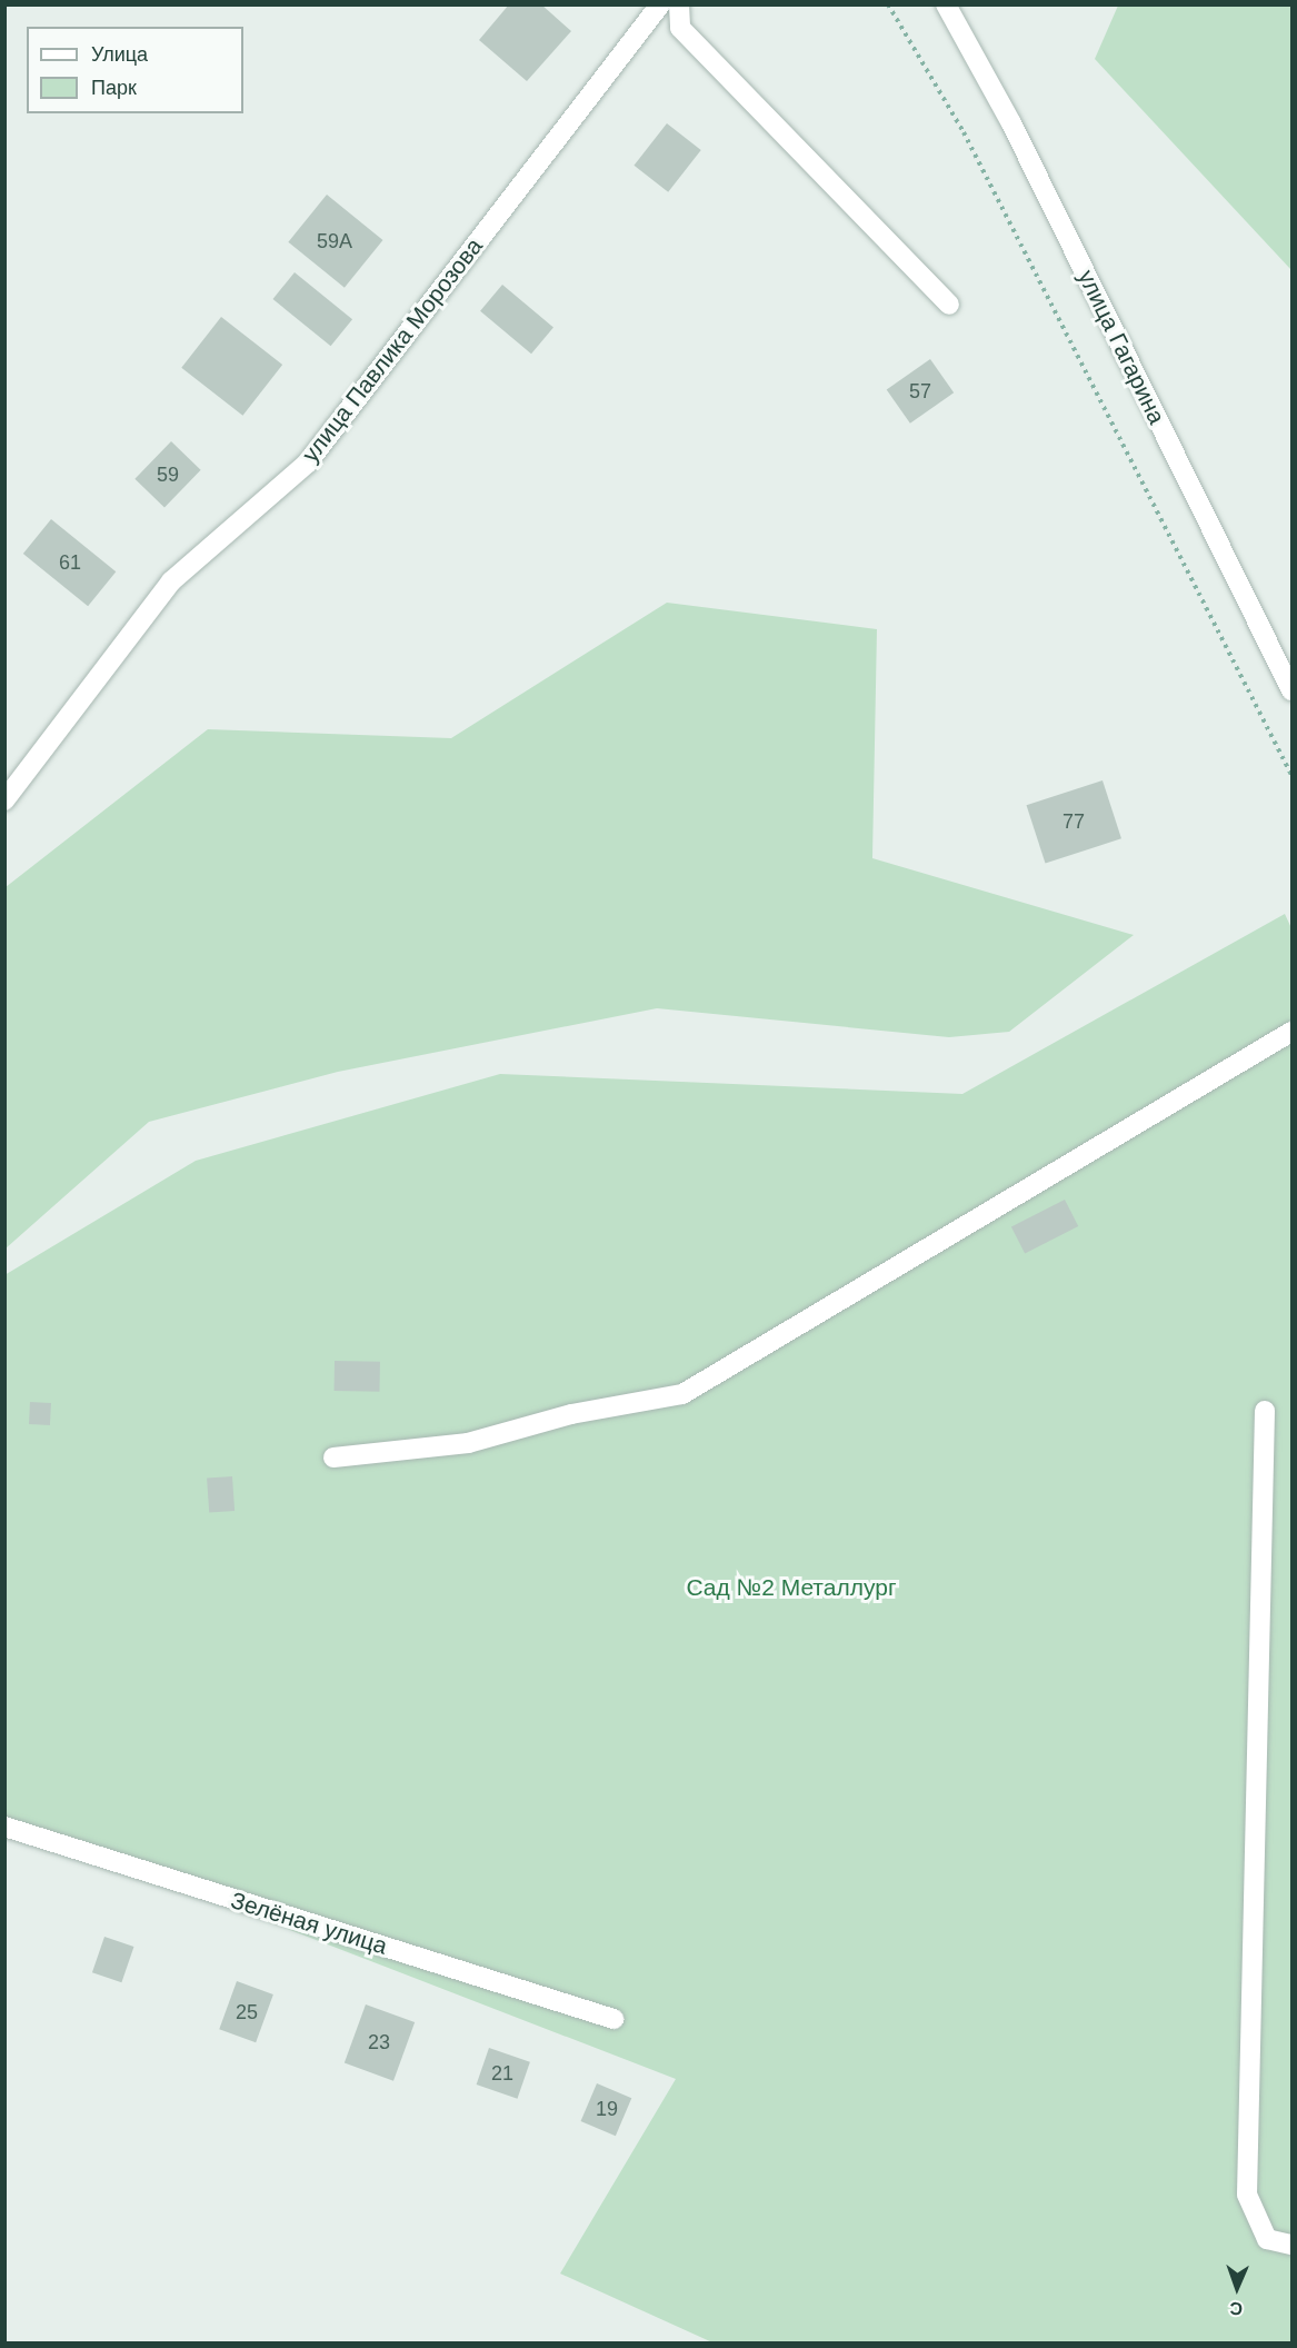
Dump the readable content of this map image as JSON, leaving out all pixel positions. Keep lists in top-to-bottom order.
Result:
{
  "streets": {
    "street": ["улица Гагарина", "улица Павлика Морозова", "Зелёная улица"]
  },
  "parks": ["Сад №2 Металлург"],
  "house_numbers": [
    "59А",
    "57",
    "59",
    "61",
    "77",
    "25",
    "23",
    "21",
    "19"
  ],
  "legend": ["Улица", "Парк"],
  "north": "bottom"
}
